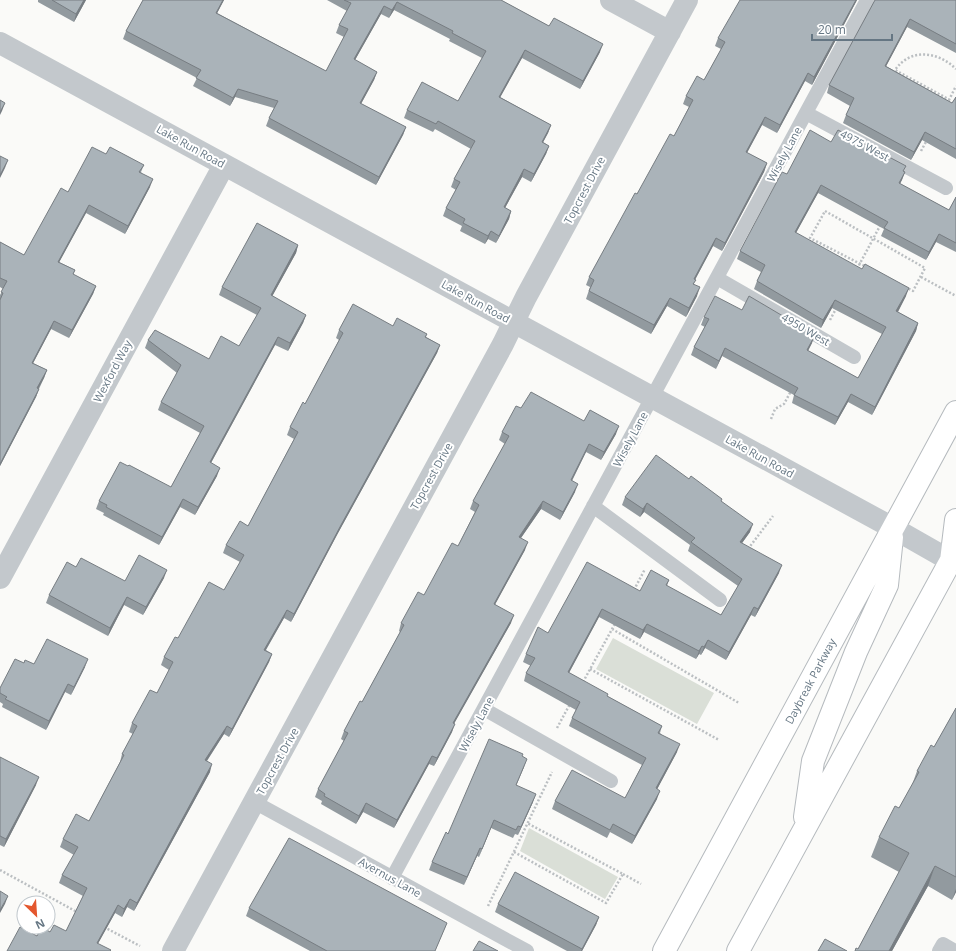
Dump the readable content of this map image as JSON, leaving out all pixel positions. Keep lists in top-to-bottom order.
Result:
{
  "streets": {
    "main road": ["Daybreak Parkway"],
    "street": ["Lake Run Road", "Topcrest Drive", "Wexford Way"],
    "lane": [
      "4975 West",
      "Wisely Lane",
      "4950 West",
      "Avernus Lane"
    ]
  },
  "crossings": [
    ["4975 West", "Wisely Lane"],
    ["Lake Run Road", "Wisely Lane"],
    ["Lake Run Road", "Topcrest Drive"],
    ["Lake Run Road", "Wexford Way"],
    ["Lake Run Road", "Daybreak Parkway"],
    ["Wisely Lane", "4950 West"],
    ["Wisely Lane", "Avernus Lane"],
    ["Topcrest Drive", "Avernus Lane"]
  ],
  "scale_bar": "20 m",
  "north": "bottom right"
}
